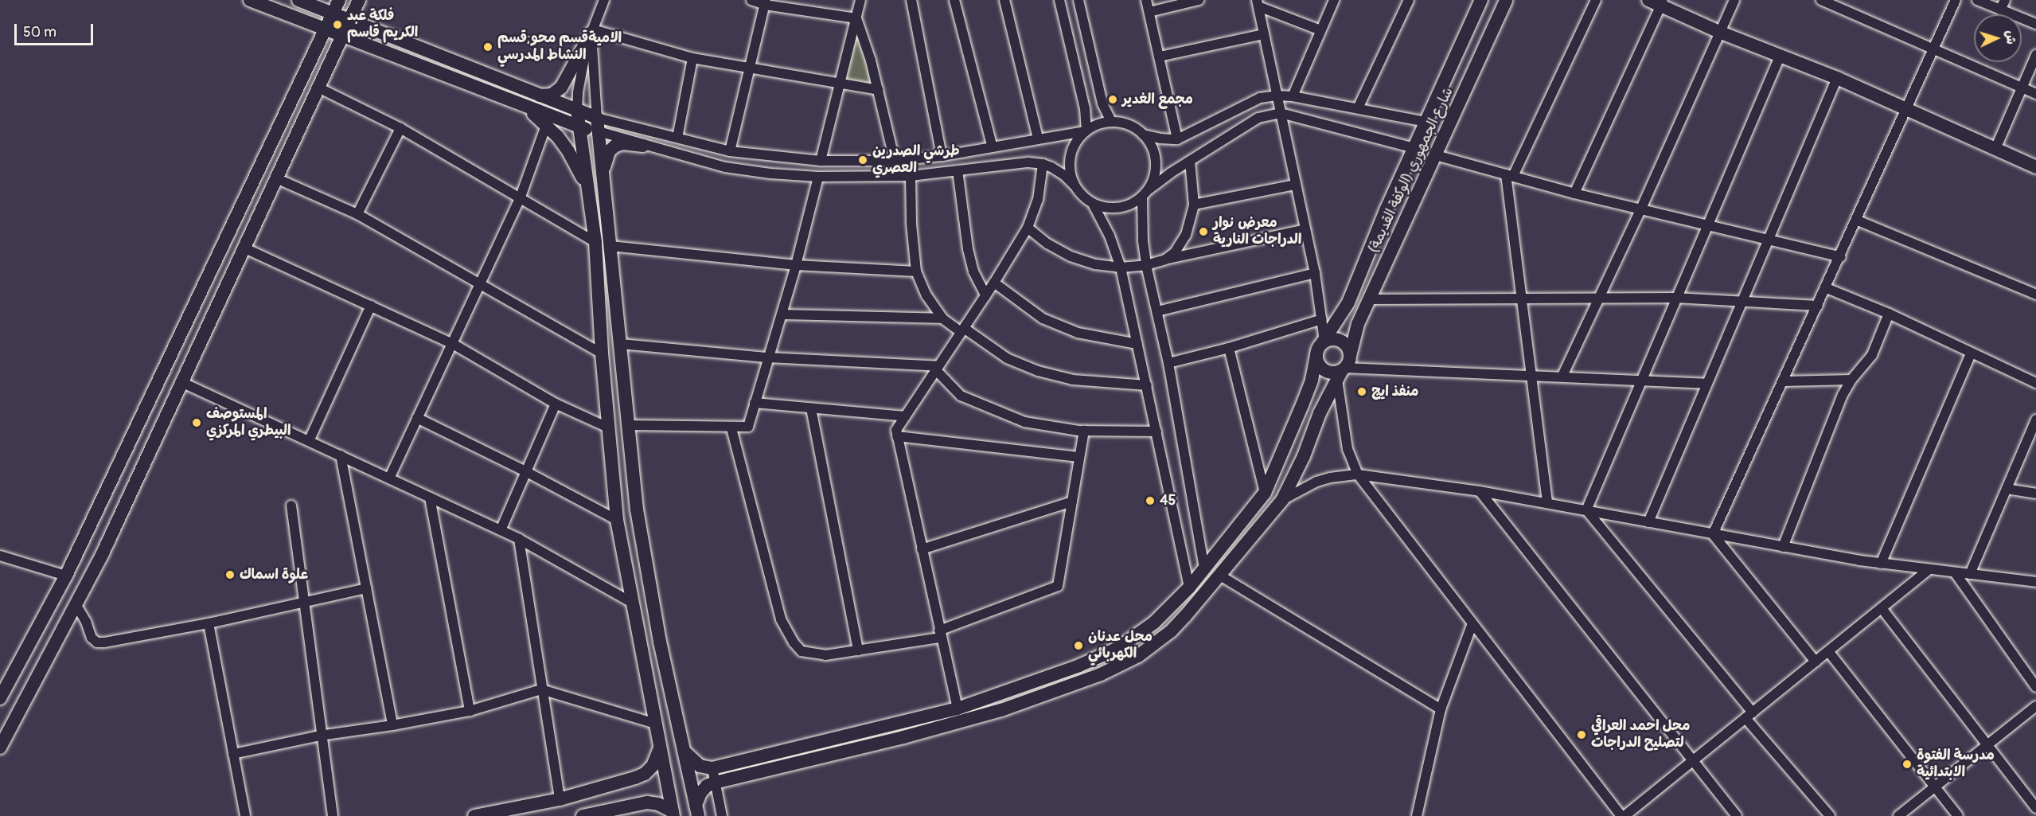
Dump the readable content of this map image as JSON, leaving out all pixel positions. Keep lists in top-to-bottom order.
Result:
{
  "streets": {
    "main road": ["شارع الجمهوري (الوكفة القديمة)"]
  },
  "places": [
    "فلكة عبد الكريم قاسم",
    "الاميةقسم محو;قسم النشاط المدرسي",
    "مجمع الغدير",
    "طرشي الصدرين العصري",
    "معرض نوار الدراجات النارية",
    "منفذ ايج",
    "المستوصف البيطري المركزي",
    "45",
    "علوة اسماك",
    "محل عدنان الكهربائي",
    "محل احمد العراقي لتصليح الدراجات",
    "مدرسة الفتوة الابتدائية"
  ],
  "scale_bar": "50 m",
  "north": "right"
}
